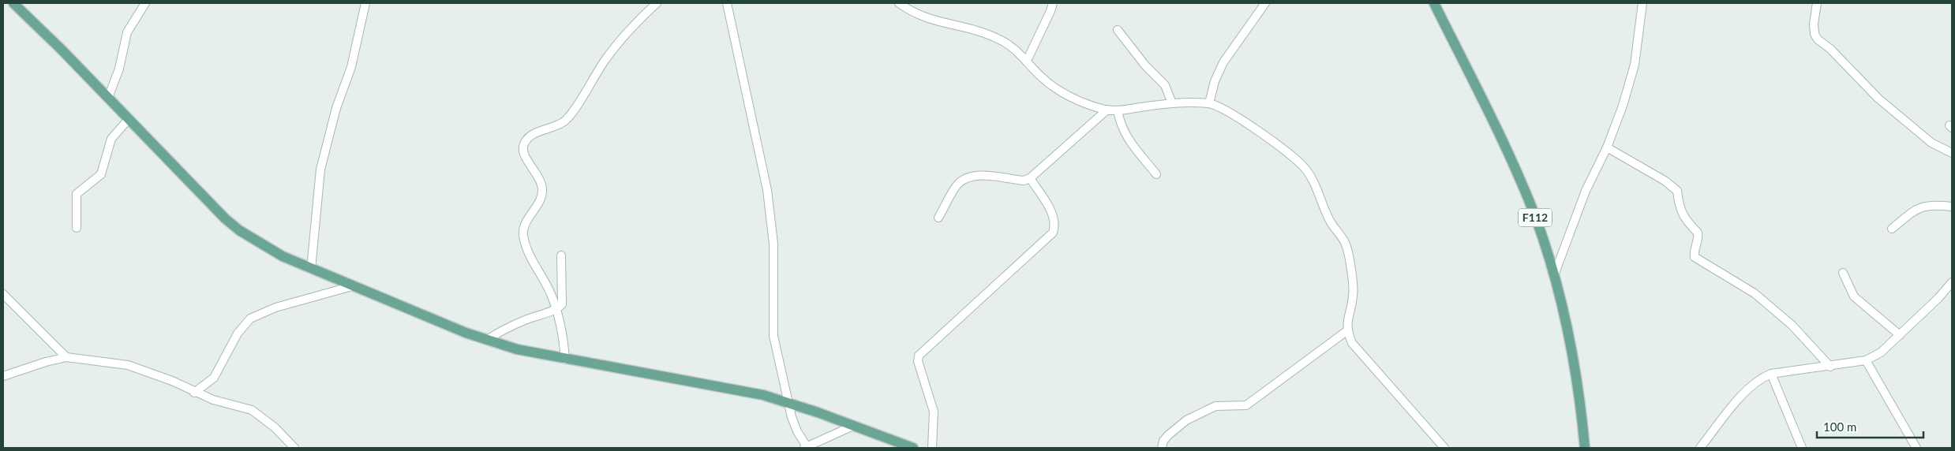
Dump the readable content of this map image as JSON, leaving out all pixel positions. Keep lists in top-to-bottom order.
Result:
{
  "streets": {
    "main road": ["F112"]
  },
  "scale_bar": "100 m"
}
